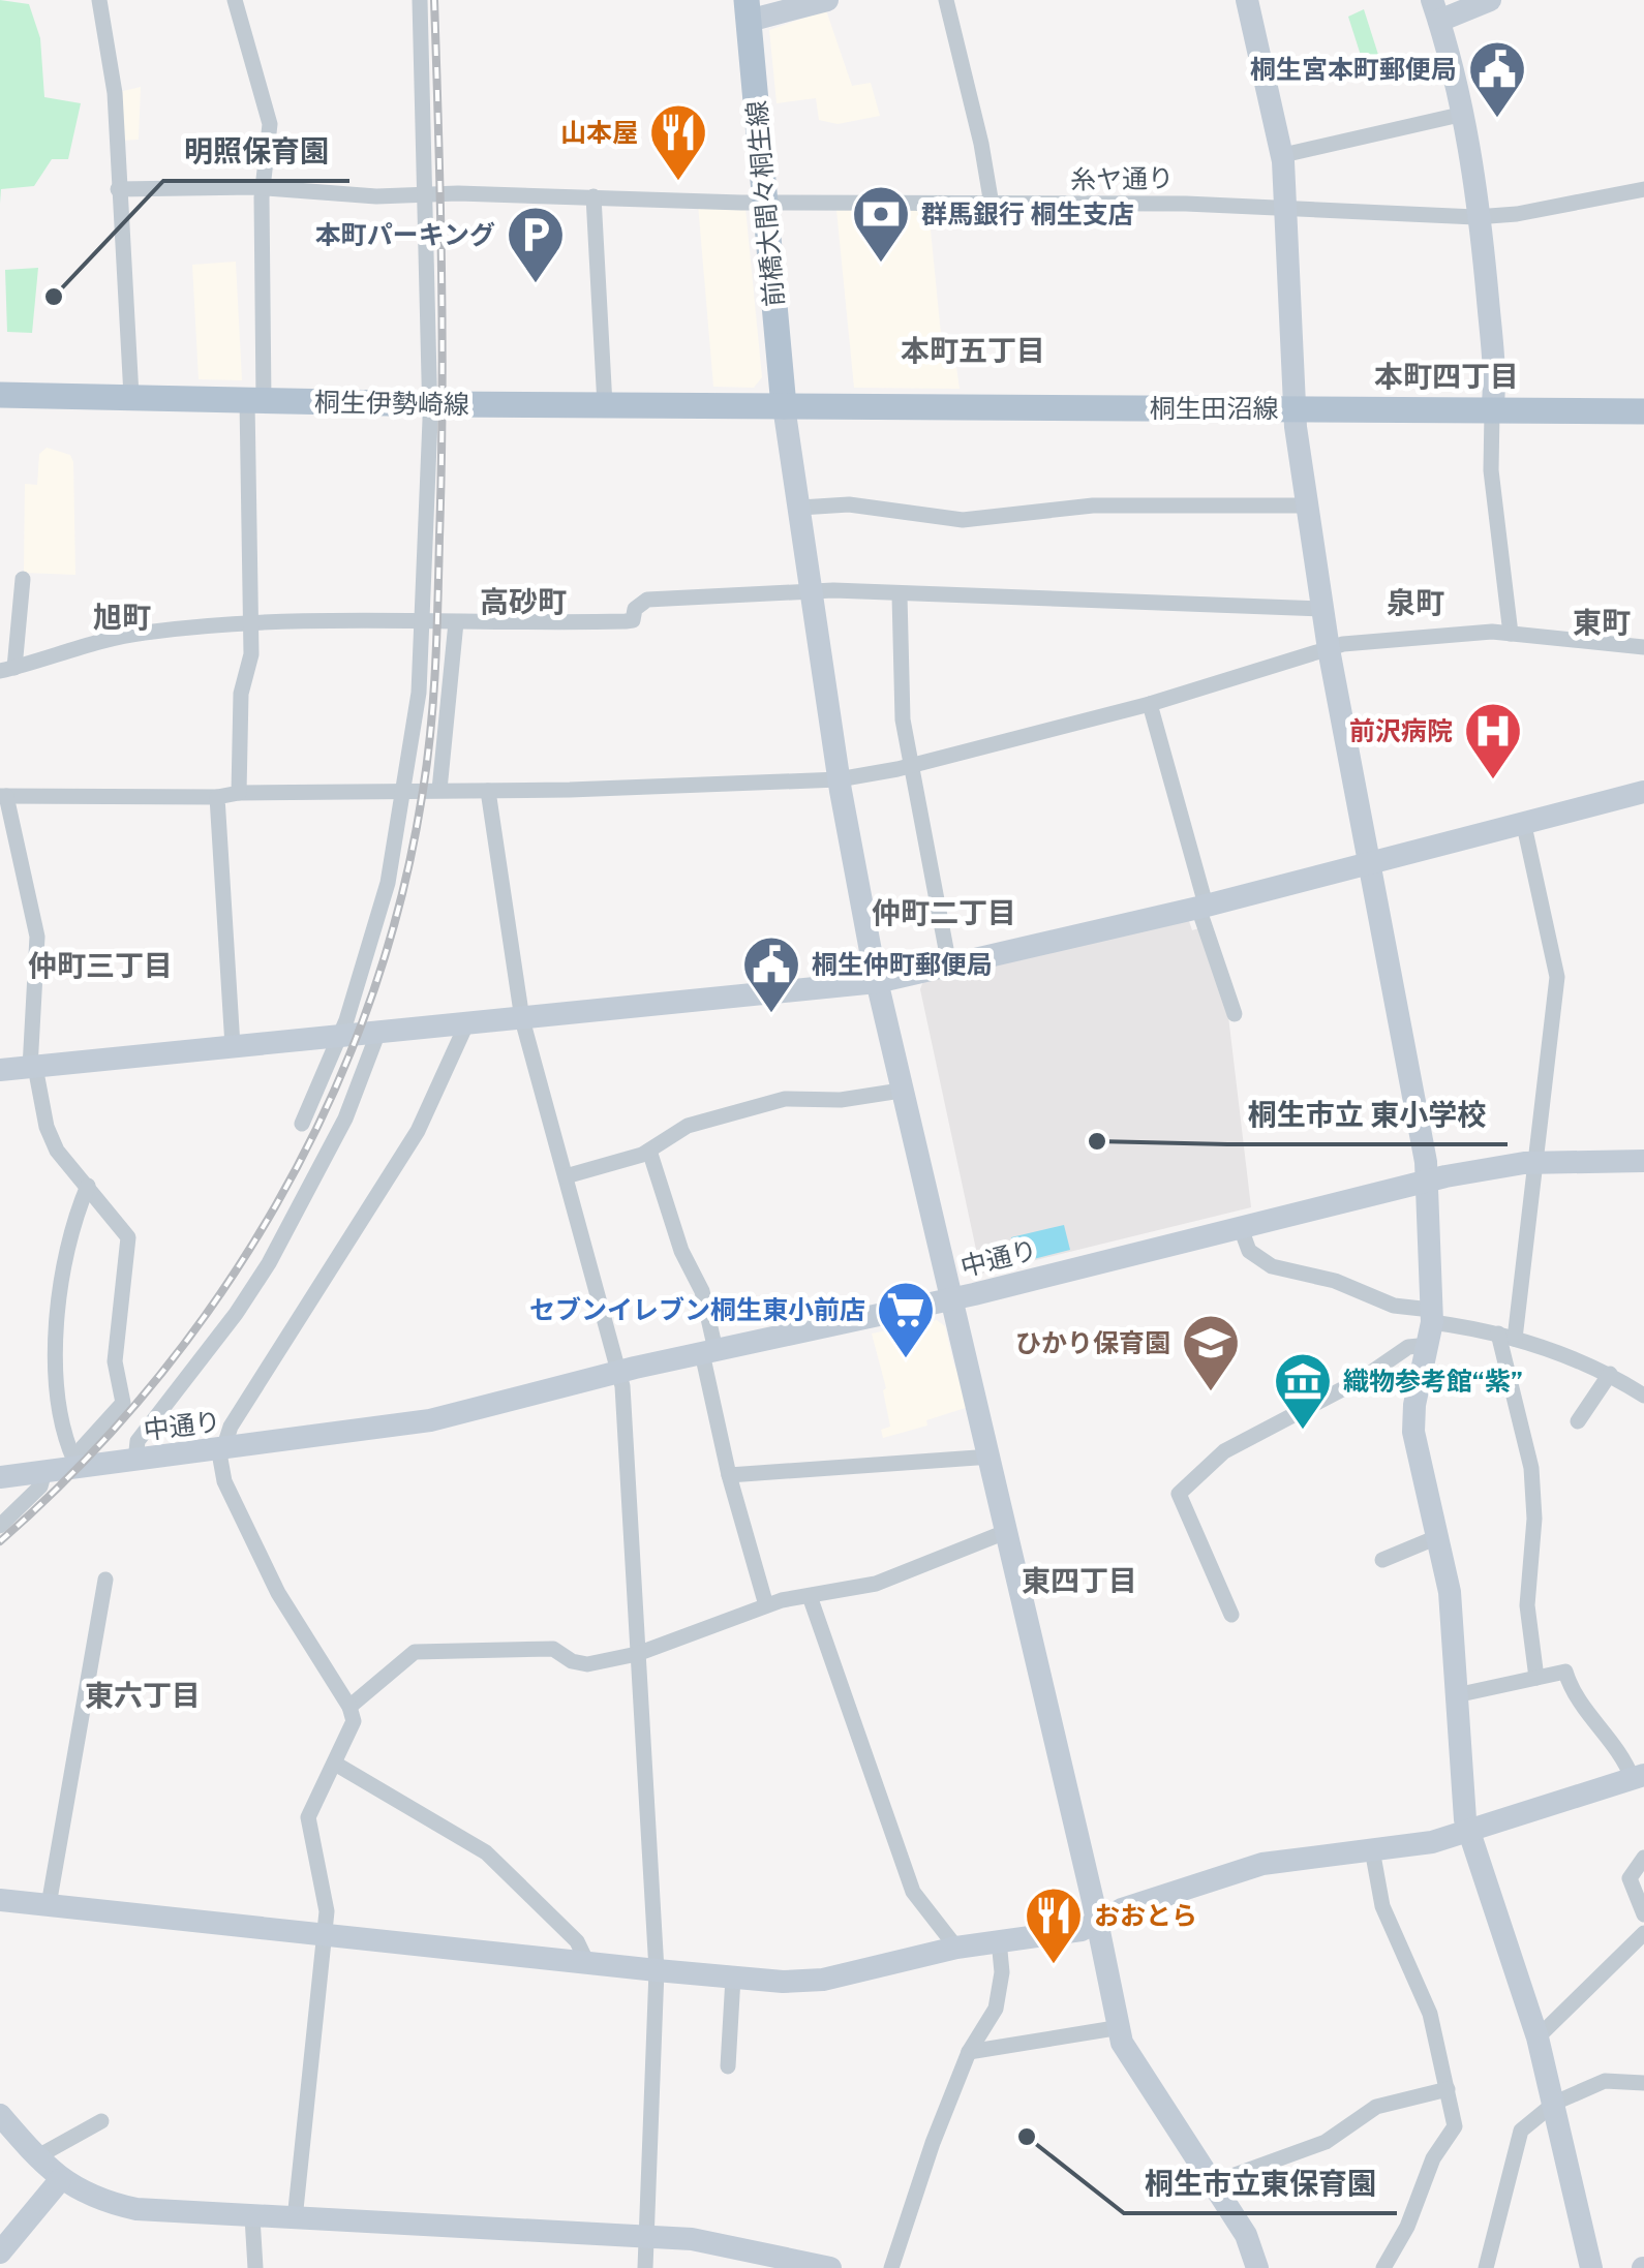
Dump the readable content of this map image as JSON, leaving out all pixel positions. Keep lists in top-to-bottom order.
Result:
{
  "streets": {
    "main road": ["前橋大間々桐生線", "桐生伊勢崎線", "桐生田沼線"],
    "street": ["糸ヤ通り", "中通り"]
  },
  "crossings": [
    ["糸ヤ通り", "前橋大間々桐生線"],
    ["前橋大間々桐生線", "桐生伊勢崎線"],
    ["前橋大間々桐生線", "桐生田沼線"],
    ["桐生伊勢崎線", "桐生田沼線"]
  ],
  "districts": [
    "本町五丁目",
    "本町四丁目",
    "高砂町",
    "泉町",
    "旭町",
    "東町",
    "仲町二丁目",
    "仲町三丁目",
    "東四丁目",
    "東六丁目"
  ],
  "places": {
    "public building": ["桐生宮本町郵便局", "桐生仲町郵便局"],
    "restaurant": ["山本屋", "おおとら"],
    "bank": ["群馬銀行 桐生支店"],
    "parking": ["本町パーキング"],
    "other": ["明照保育園", "桐生市立 東小学校", "桐生市立東保育園"],
    "hospital": ["前沢病院"],
    "supermarket": ["セブンイレブン桐生東小前店"],
    "school or university": ["ひかり保育園"],
    "museum": ["織物参考館“紫”"]
  }
}
